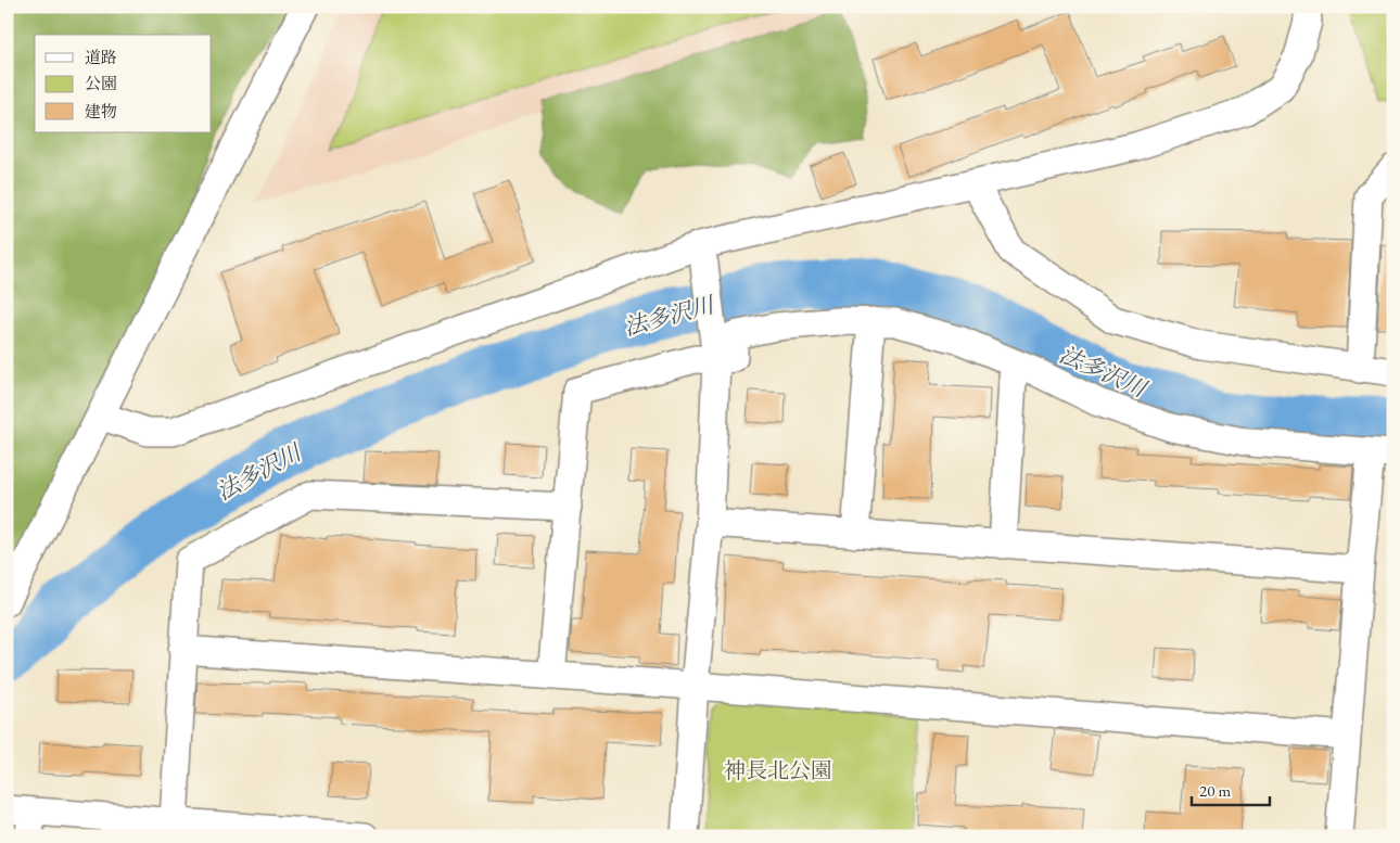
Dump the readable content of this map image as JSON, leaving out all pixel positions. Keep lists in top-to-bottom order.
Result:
{
  "water": ["法多沢川"],
  "parks": ["神長北公園"],
  "legend": ["道路", "公園", "建物"],
  "scale_bar": "20 m"
}
